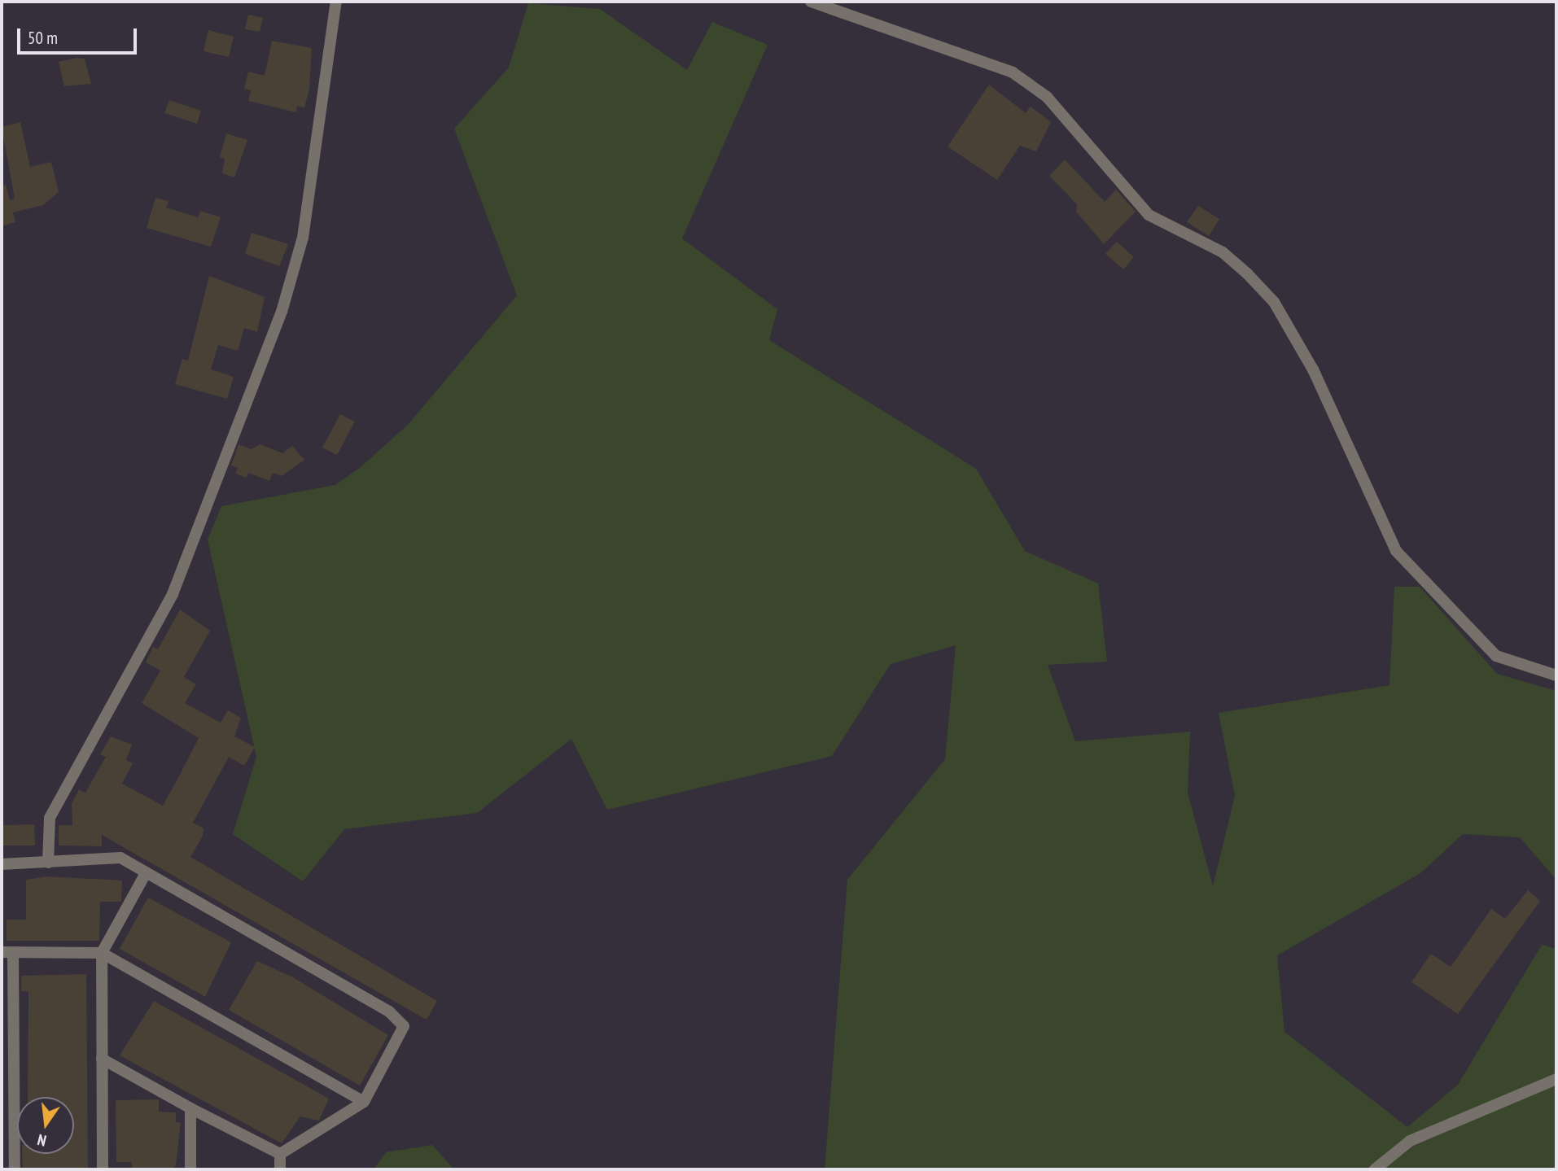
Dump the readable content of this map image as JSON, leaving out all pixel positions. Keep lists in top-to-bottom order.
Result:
{
  "scale_bar": "50 m",
  "north": "bottom"
}
